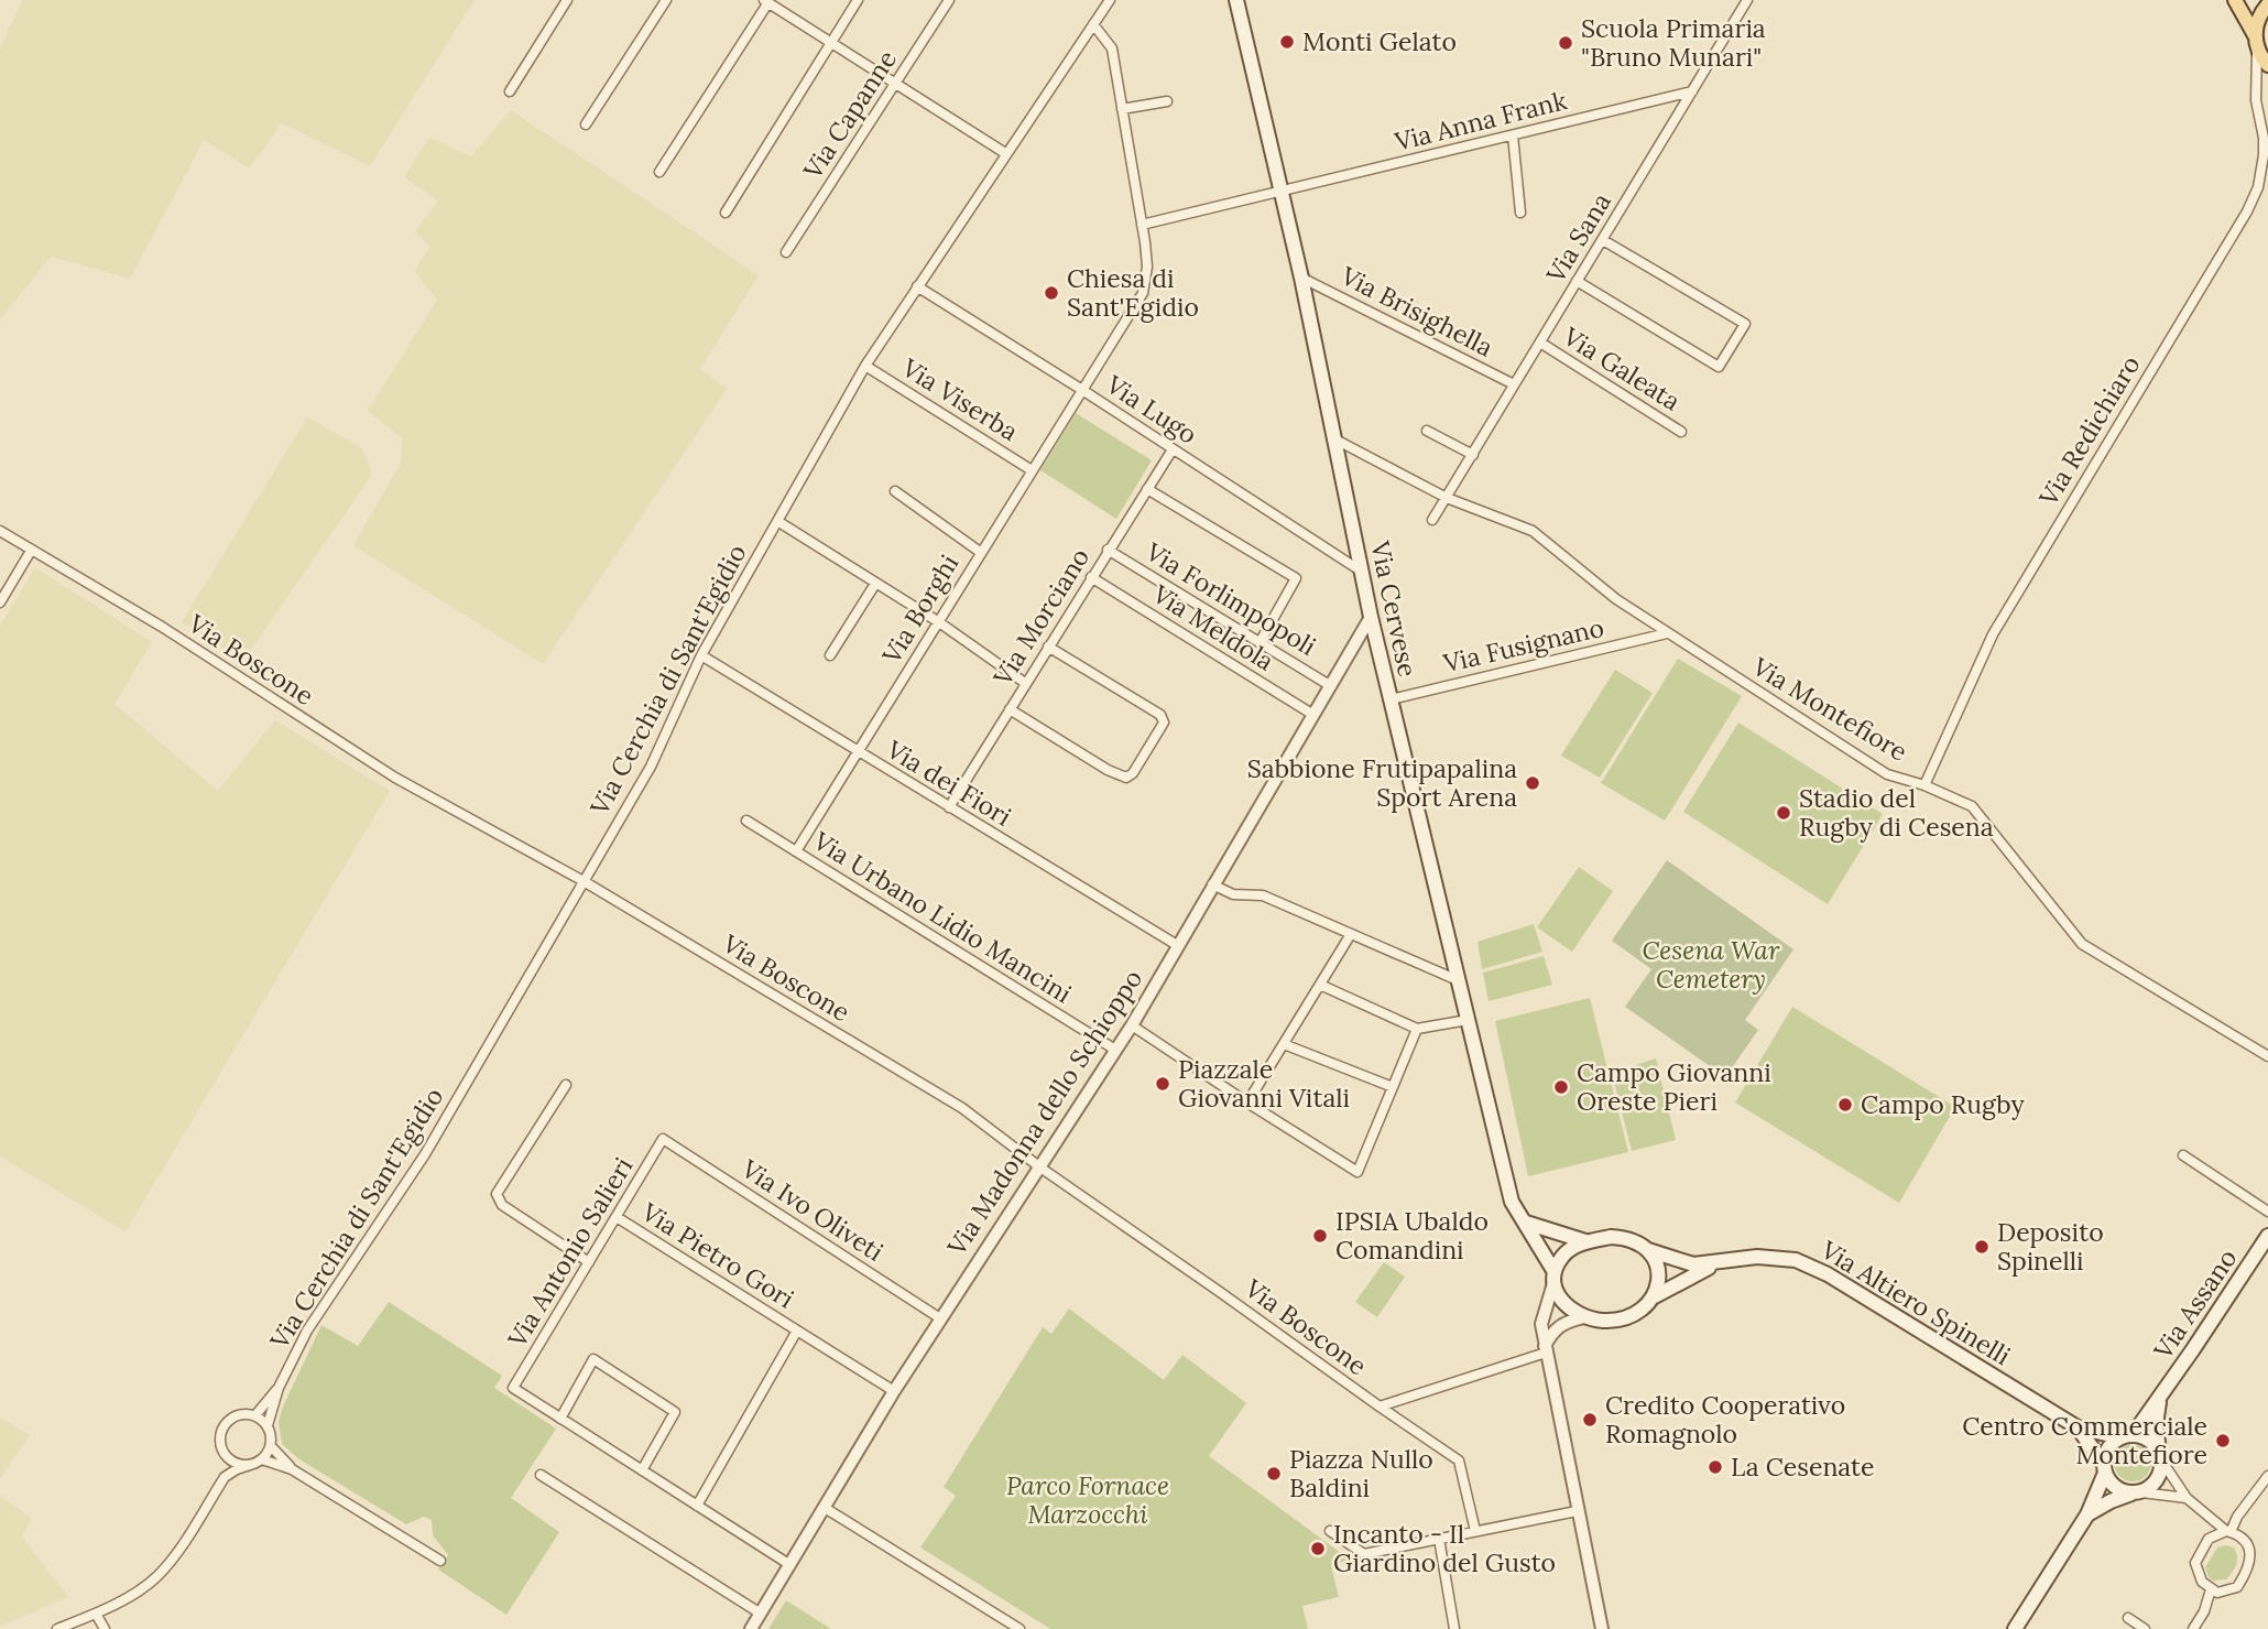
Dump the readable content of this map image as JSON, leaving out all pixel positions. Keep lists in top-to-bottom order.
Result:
{
  "streets": {
    "main road": ["Via Cervese", "Via Altiero Spinelli", "Via Assano"],
    "street": [
      "Via Capanne",
      "Via Anna Frank",
      "Via Sana",
      "Via Brisighella",
      "Via Galeata",
      "Via Viserba",
      "Via Lugo",
      "Via Redichiaro",
      "Via Forlimpopoli",
      "Via Borghi",
      "Via Morciano",
      "Via Meldola",
      "Via Fusignano",
      "Via Boscone",
      "Via Cerchia di Sant'Egidio",
      "Via Montefiore",
      "Via dei Fiori",
      "Via Urbano Lidio Mancini",
      "Via Madonna dello Schioppo",
      "Via Ivo Oliveti",
      "Via Antonio Salieri",
      "Via Pietro Gori"
    ]
  },
  "crossings": [
    ["Via Anna Frank", "Via Sana"],
    ["Via Anna Frank", "Via Borghi"],
    ["Via Anna Frank", "Via Cervese"],
    ["Via Sana", "Via Brisighella"],
    ["Via Sana", "Via Galeata"],
    ["Via Sana", "Via Montefiore"],
    ["Via Brisighella", "Via Cervese"],
    ["Via Viserba", "Via Borghi"],
    ["Via Viserba", "Via Cerchia di Sant'Egidio"],
    ["Via Lugo", "Via Borghi"],
    ["Via Lugo", "Via Cervese"],
    ["Via Lugo", "Via Morciano"],
    ["Via Lugo", "Via Cerchia di Sant'Egidio"],
    ["Via Redichiaro", "Via Montefiore"],
    ["Via Forlimpopoli", "Via Morciano"],
    ["Via Forlimpopoli", "Via Madonna dello Schioppo"],
    ["Via Borghi", "Via Cerchia di Sant'Egidio"],
    ["Via Borghi", "Via dei Fiori"],
    ["Via Borghi", "Via Urbano Lidio Mancini"],
    ["Via Cervese", "Via Fusignano"],
    ["Via Cervese", "Via Montefiore"],
    ["Via Cervese", "Via Madonna dello Schioppo"],
    ["Via Cervese", "Via Altiero Spinelli"],
    ["Via Morciano", "Via Meldola"],
    ["Via Morciano", "Via dei Fiori"],
    ["Via Meldola", "Via Madonna dello Schioppo"],
    ["Via Fusignano", "Via Montefiore"],
    ["Via Boscone", "Via Cerchia di Sant'Egidio"],
    ["Via Boscone", "Via Madonna dello Schioppo"],
    ["Via Cerchia di Sant'Egidio", "Via dei Fiori"],
    ["Via dei Fiori", "Via Madonna dello Schioppo"],
    ["Via Urbano Lidio Mancini", "Via Madonna dello Schioppo"],
    ["Via Madonna dello Schioppo", "Via Ivo Oliveti"],
    ["Via Madonna dello Schioppo", "Via Pietro Gori"],
    ["Via Ivo Oliveti", "Via Antonio Salieri"],
    ["Via Antonio Salieri", "Via Pietro Gori"],
    ["Via Altiero Spinelli", "Via Assano"]
  ],
  "parks": ["Cesena War Cemetery", "Parco Fornace Marzocchi"],
  "places": [
    "Monti Gelato",
    "Scuola Primaria \"Bruno Munari\"",
    "Chiesa di Sant'Egidio",
    "Sabbione Frutipapalina Sport Arena",
    "Stadio del Rugby di Cesena",
    "Piazzale Giovanni Vitali",
    "Campo Giovanni Oreste Pieri",
    "Campo Rugby",
    "IPSIA Ubaldo Comandini",
    "Deposito Spinelli",
    "Credito Cooperativo Romagnolo",
    "Centro Commerciale Montefiore",
    "La Cesenate",
    "Piazza Nullo Baldini",
    "Incanto - Il Giardino del Gusto"
  ]
}
